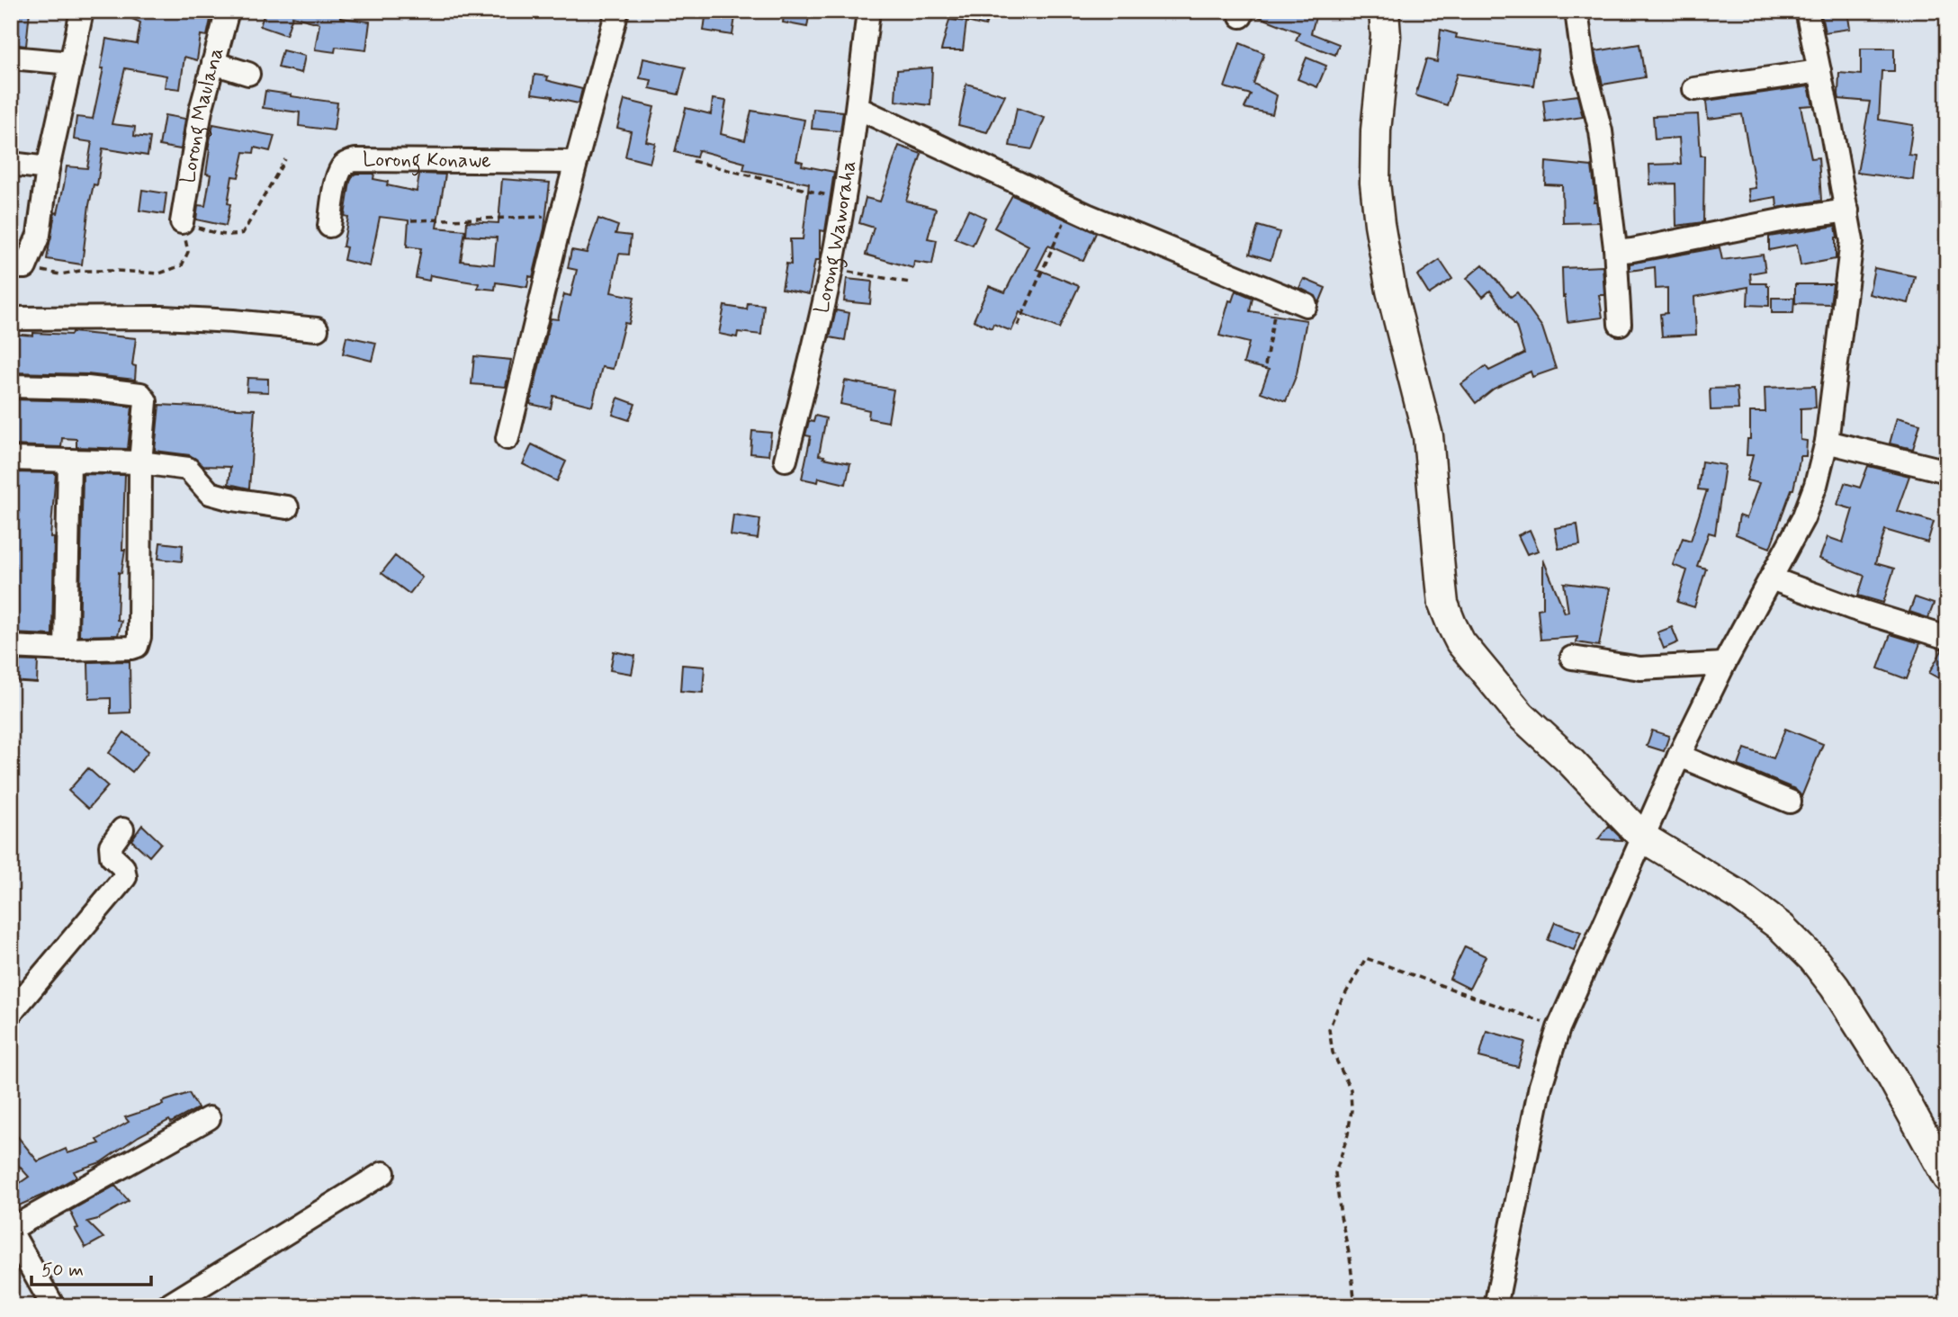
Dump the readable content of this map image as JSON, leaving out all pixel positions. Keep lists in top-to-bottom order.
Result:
{
  "streets": {
    "street": ["Lorong Maulana", "Lorong Konawe", "Lorong Waworaha"]
  },
  "scale_bar": "50 m"
}
